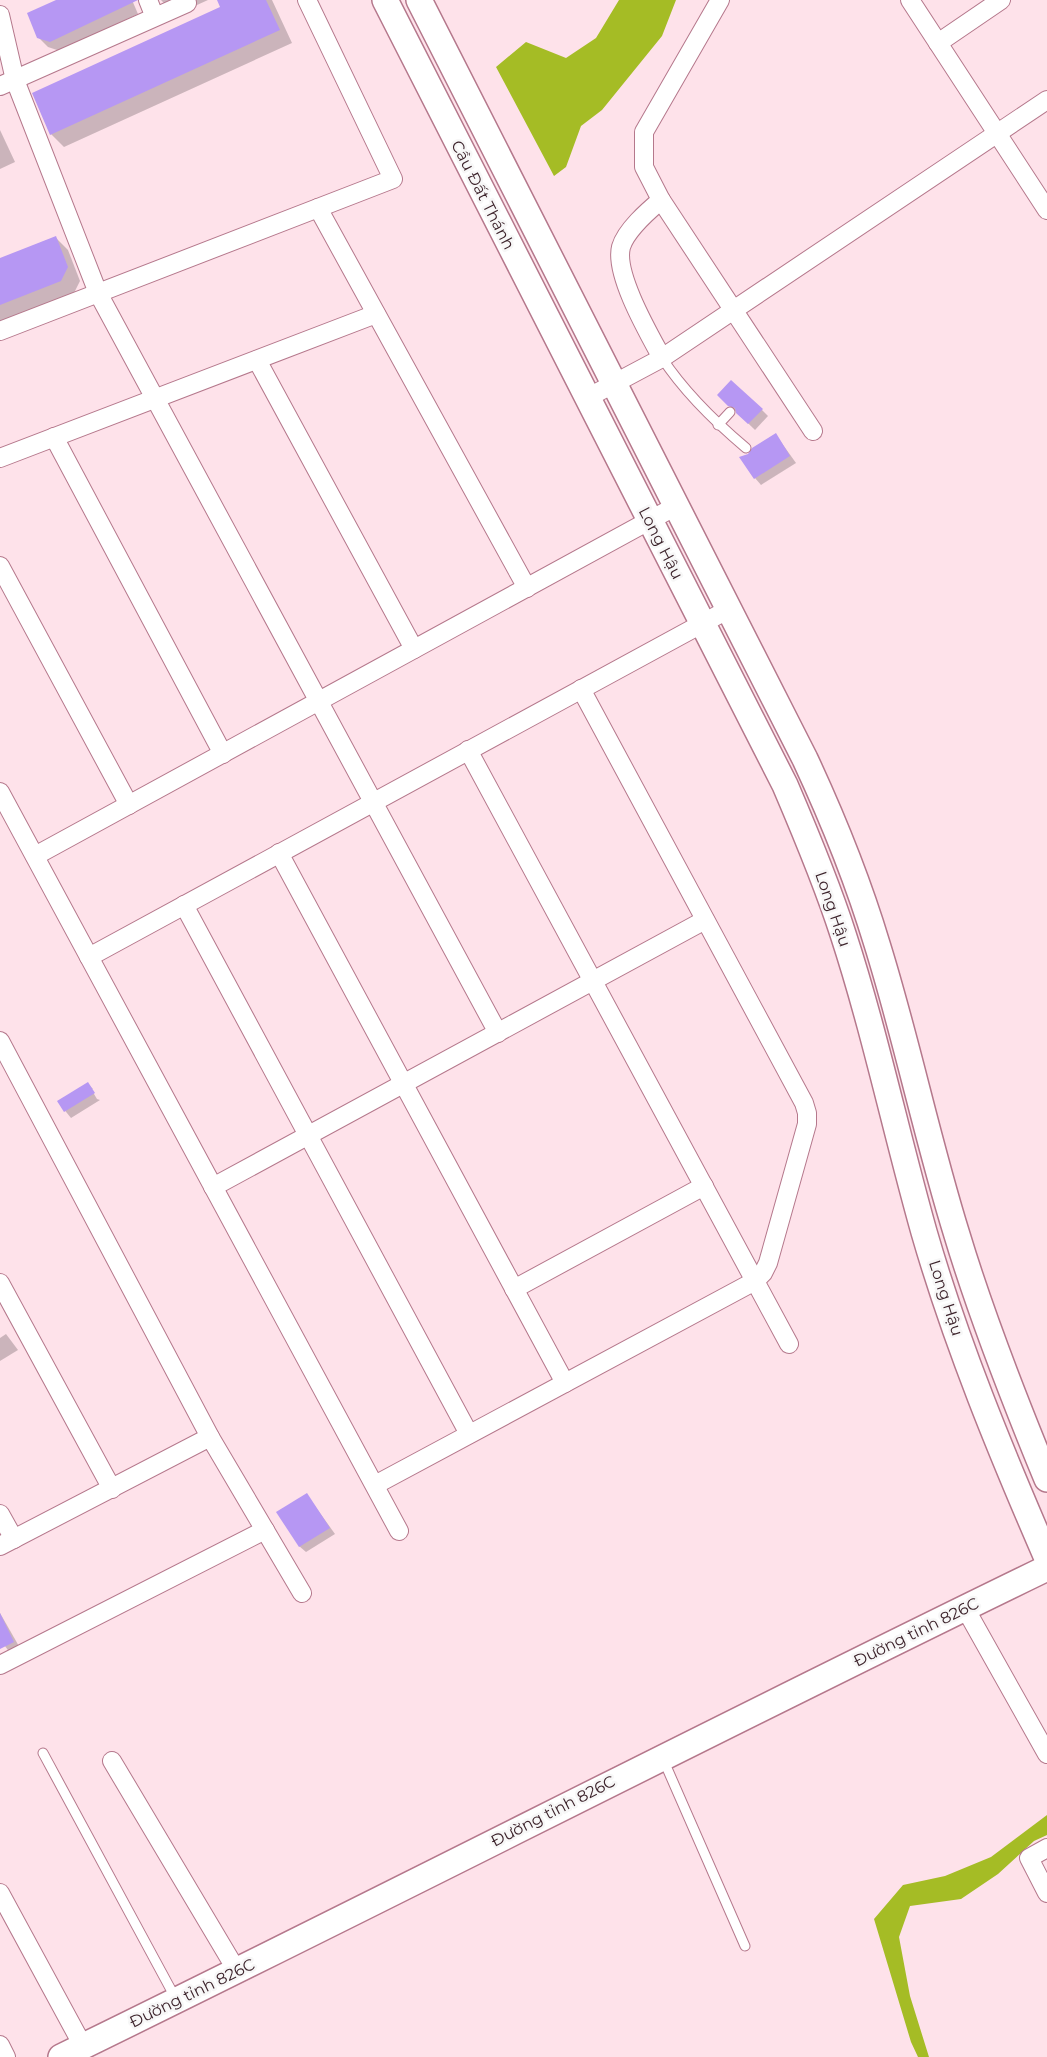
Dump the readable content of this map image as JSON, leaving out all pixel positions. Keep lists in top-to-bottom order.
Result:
{
  "streets": {
    "main road": ["Cầu Đất Thánh", "Long Hậu", "Đường tỉnh 826C"]
  },
  "crossings": [
    ["Cầu Đất Thánh", "Long Hậu"]
  ]
}
